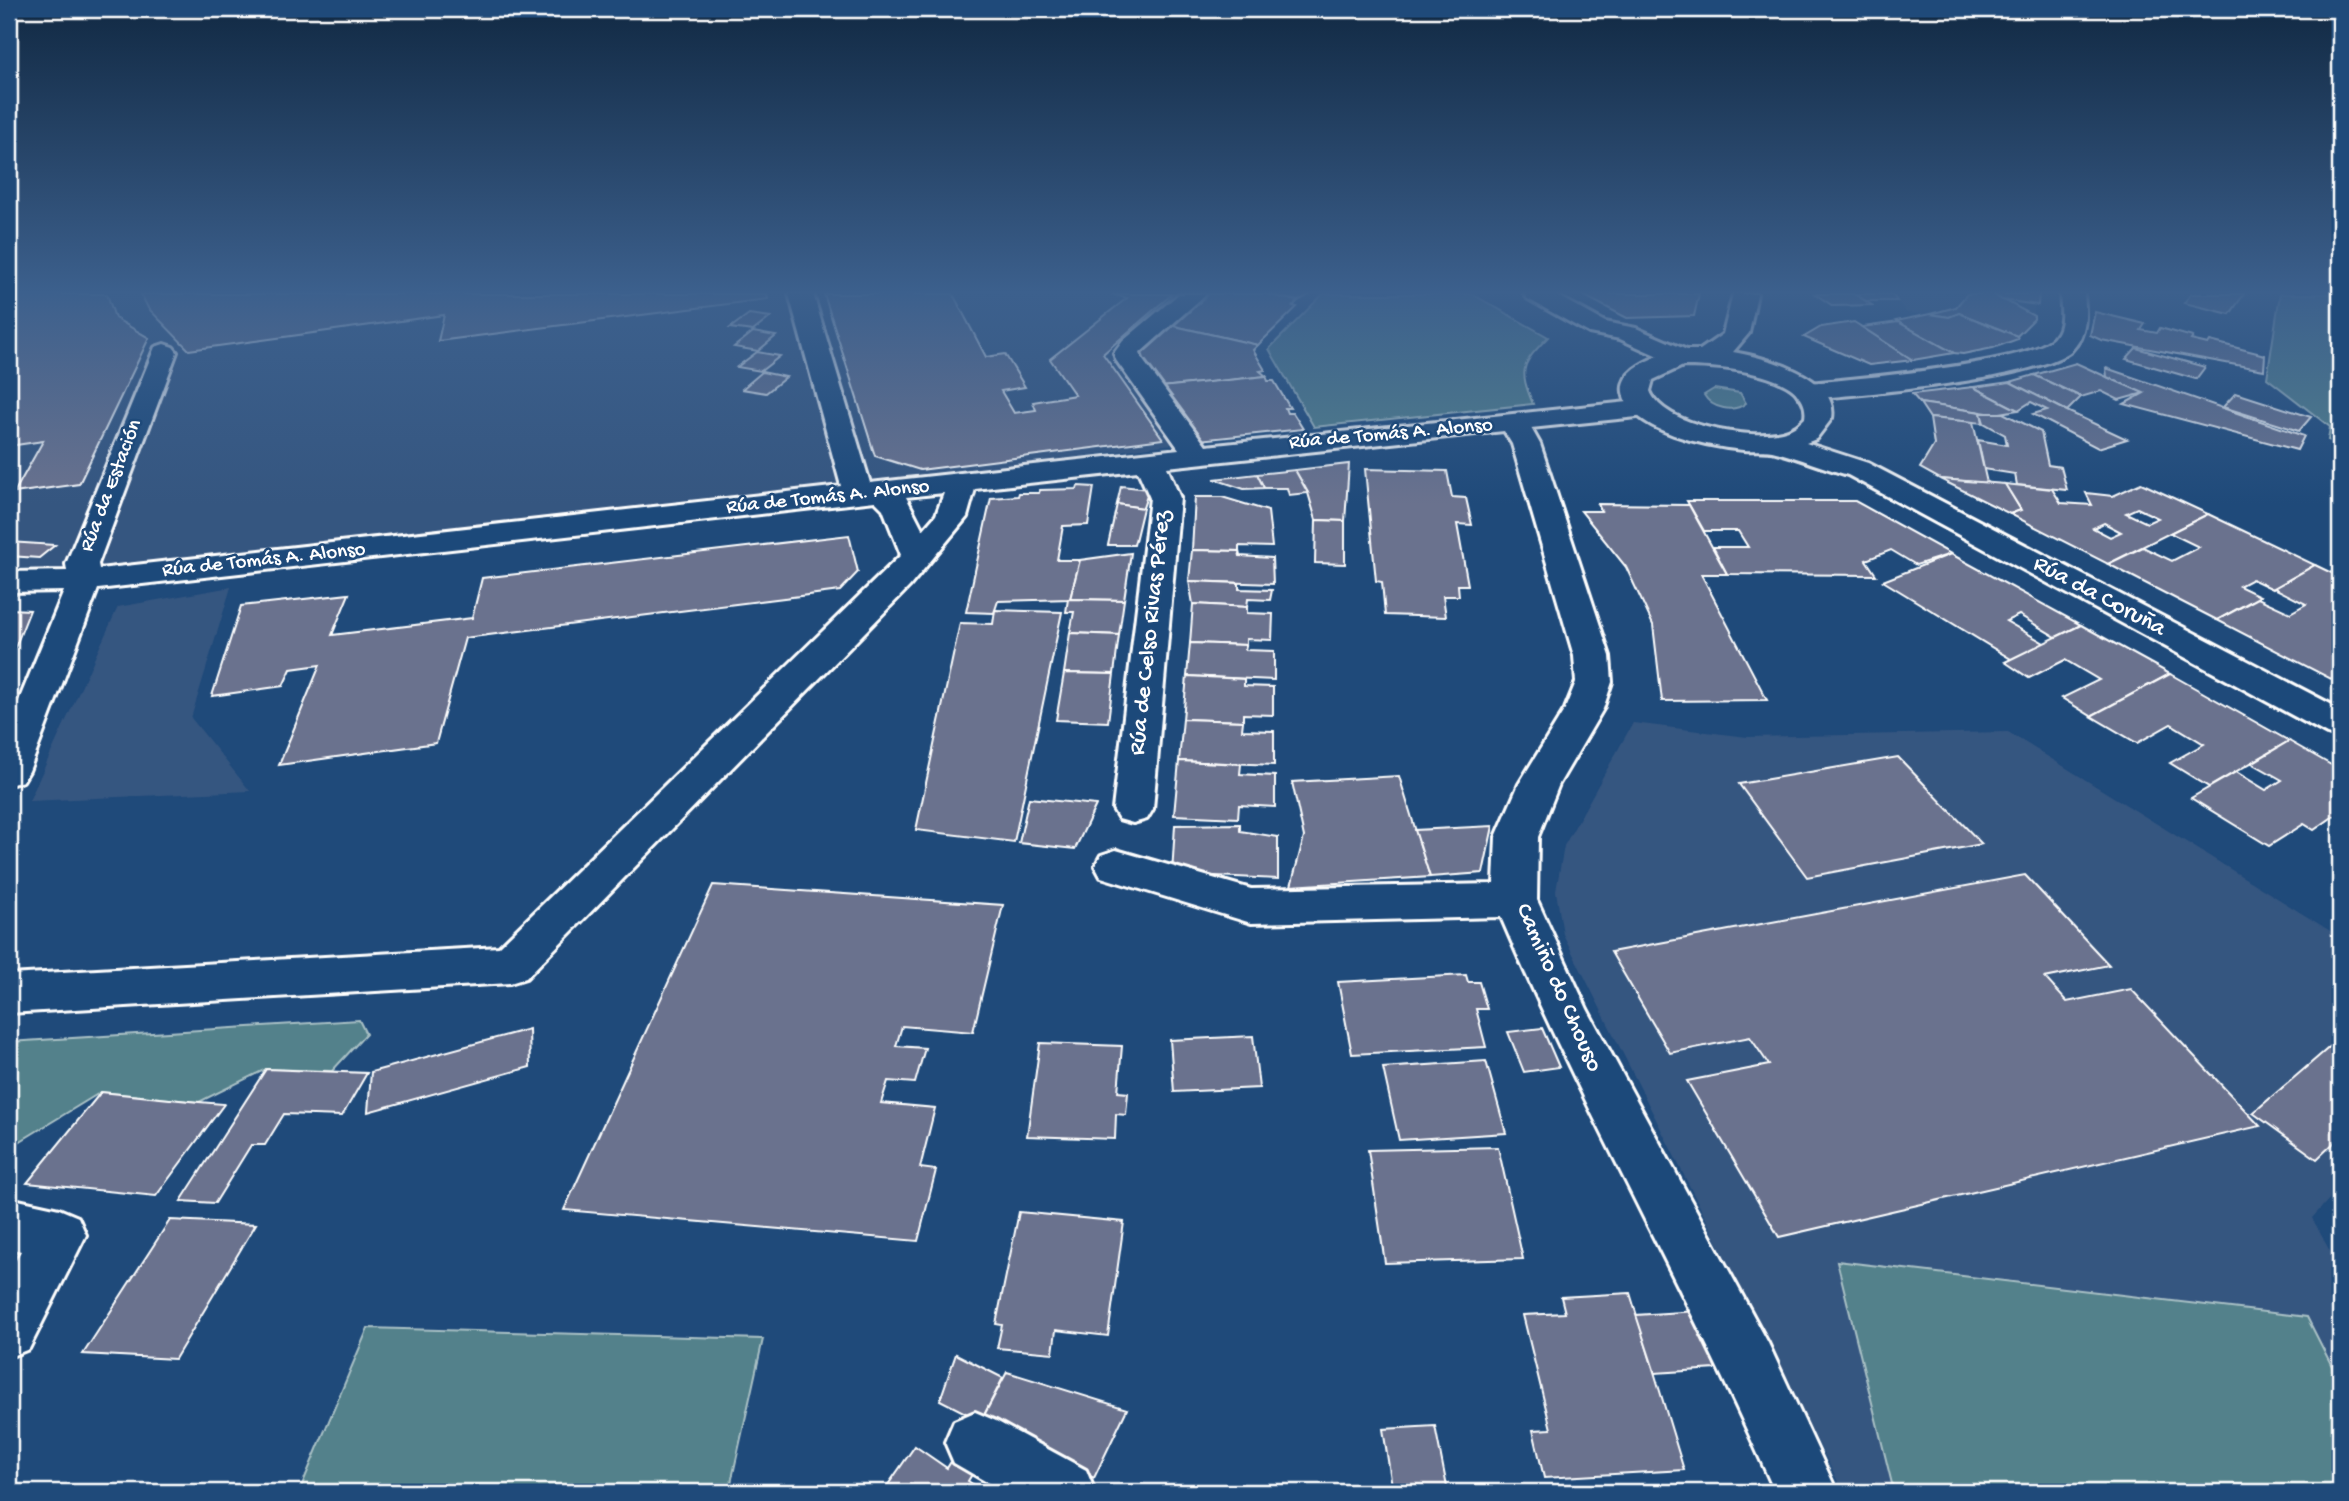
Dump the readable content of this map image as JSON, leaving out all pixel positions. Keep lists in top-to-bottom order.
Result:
{
  "streets": {
    "street": [
      "Rúa de Tomás A. Alonso",
      "Rúa da Estación",
      "Rúa da Coruña",
      "Rúa de Celso Rivas Pérez",
      "Camiño do Chouso"
    ]
  },
  "crossings": [
    ["Rúa de Tomás A. Alonso", "Rúa da Estación"],
    ["Rúa de Tomás A. Alonso", "Rúa de Celso Rivas Pérez"],
    ["Rúa de Tomás A. Alonso", "Camiño do Chouso"]
  ]
}
